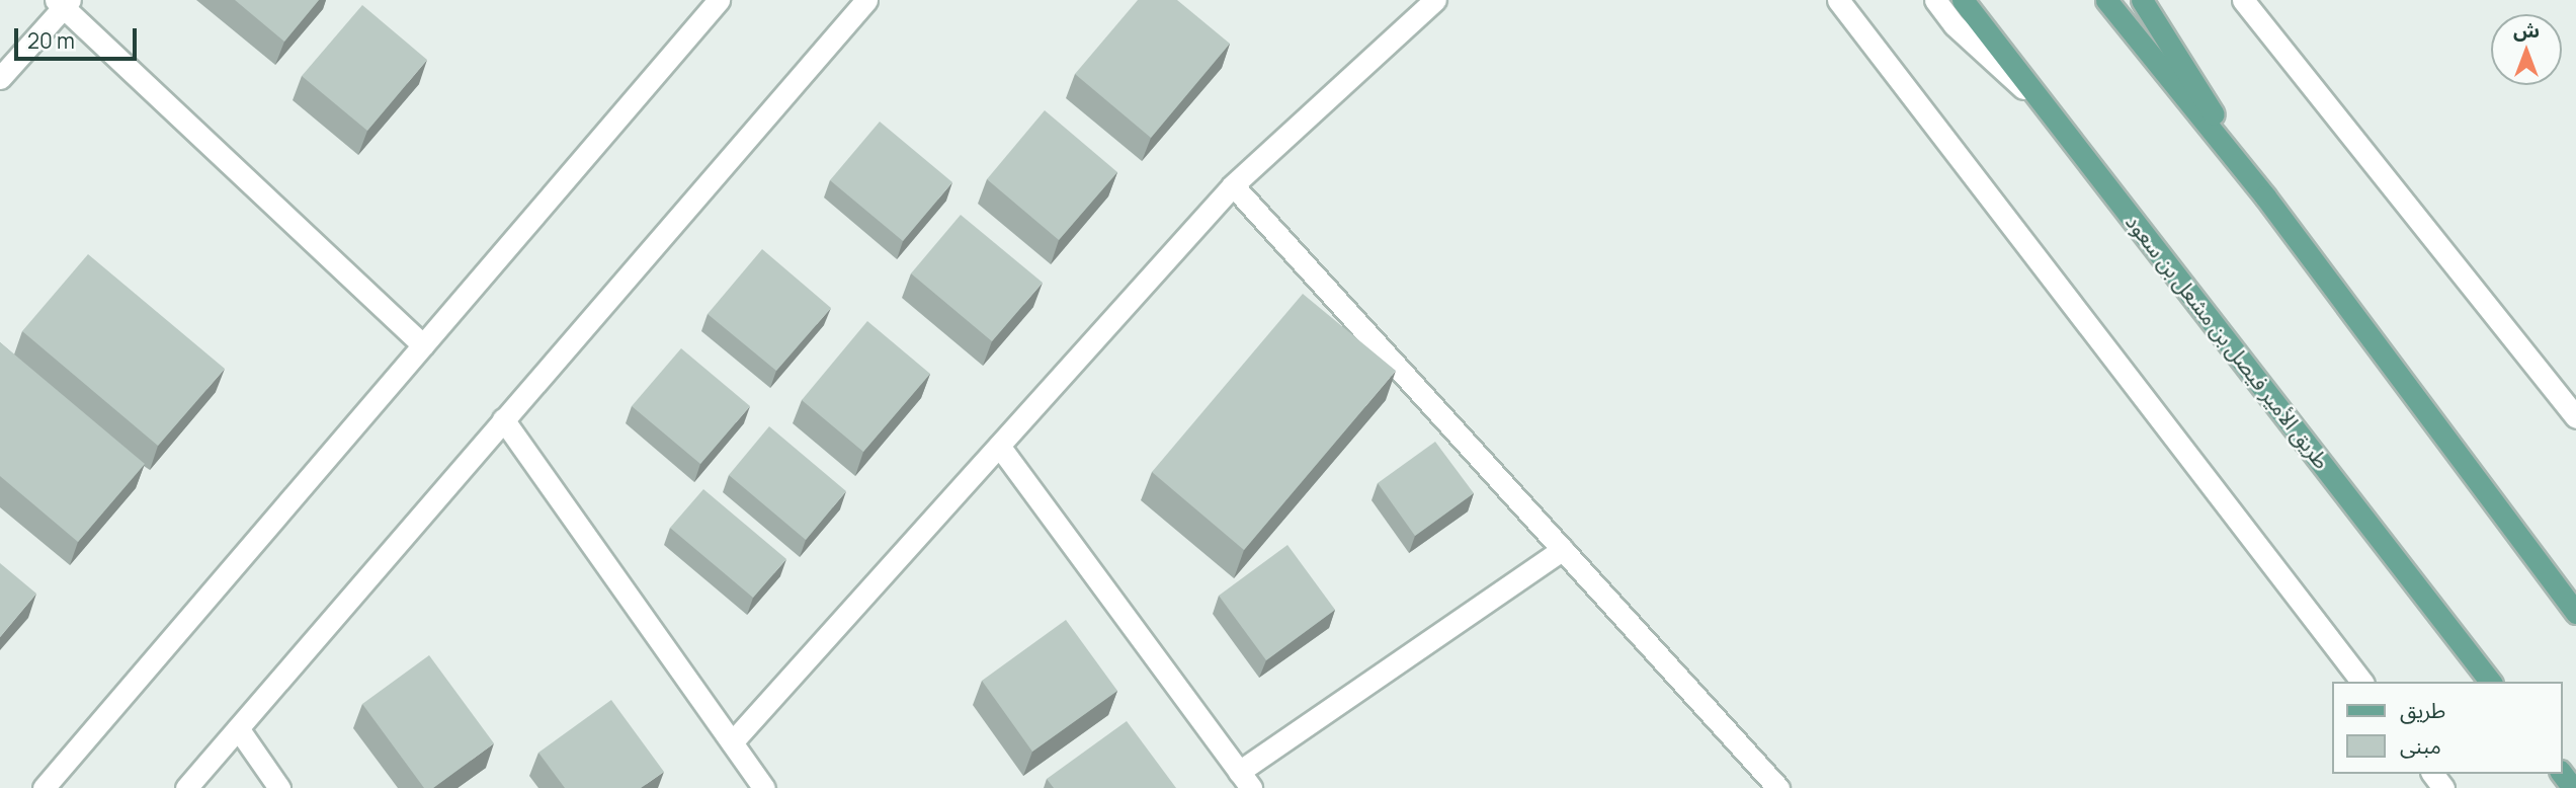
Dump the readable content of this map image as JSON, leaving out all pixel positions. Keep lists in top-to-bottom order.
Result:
{
  "streets": {
    "main road": ["طريق الأمير فيصل بن مشعل بن سعود"]
  },
  "legend": ["طريق", "مبنى"],
  "scale_bar": "20 m",
  "north": "top"
}
